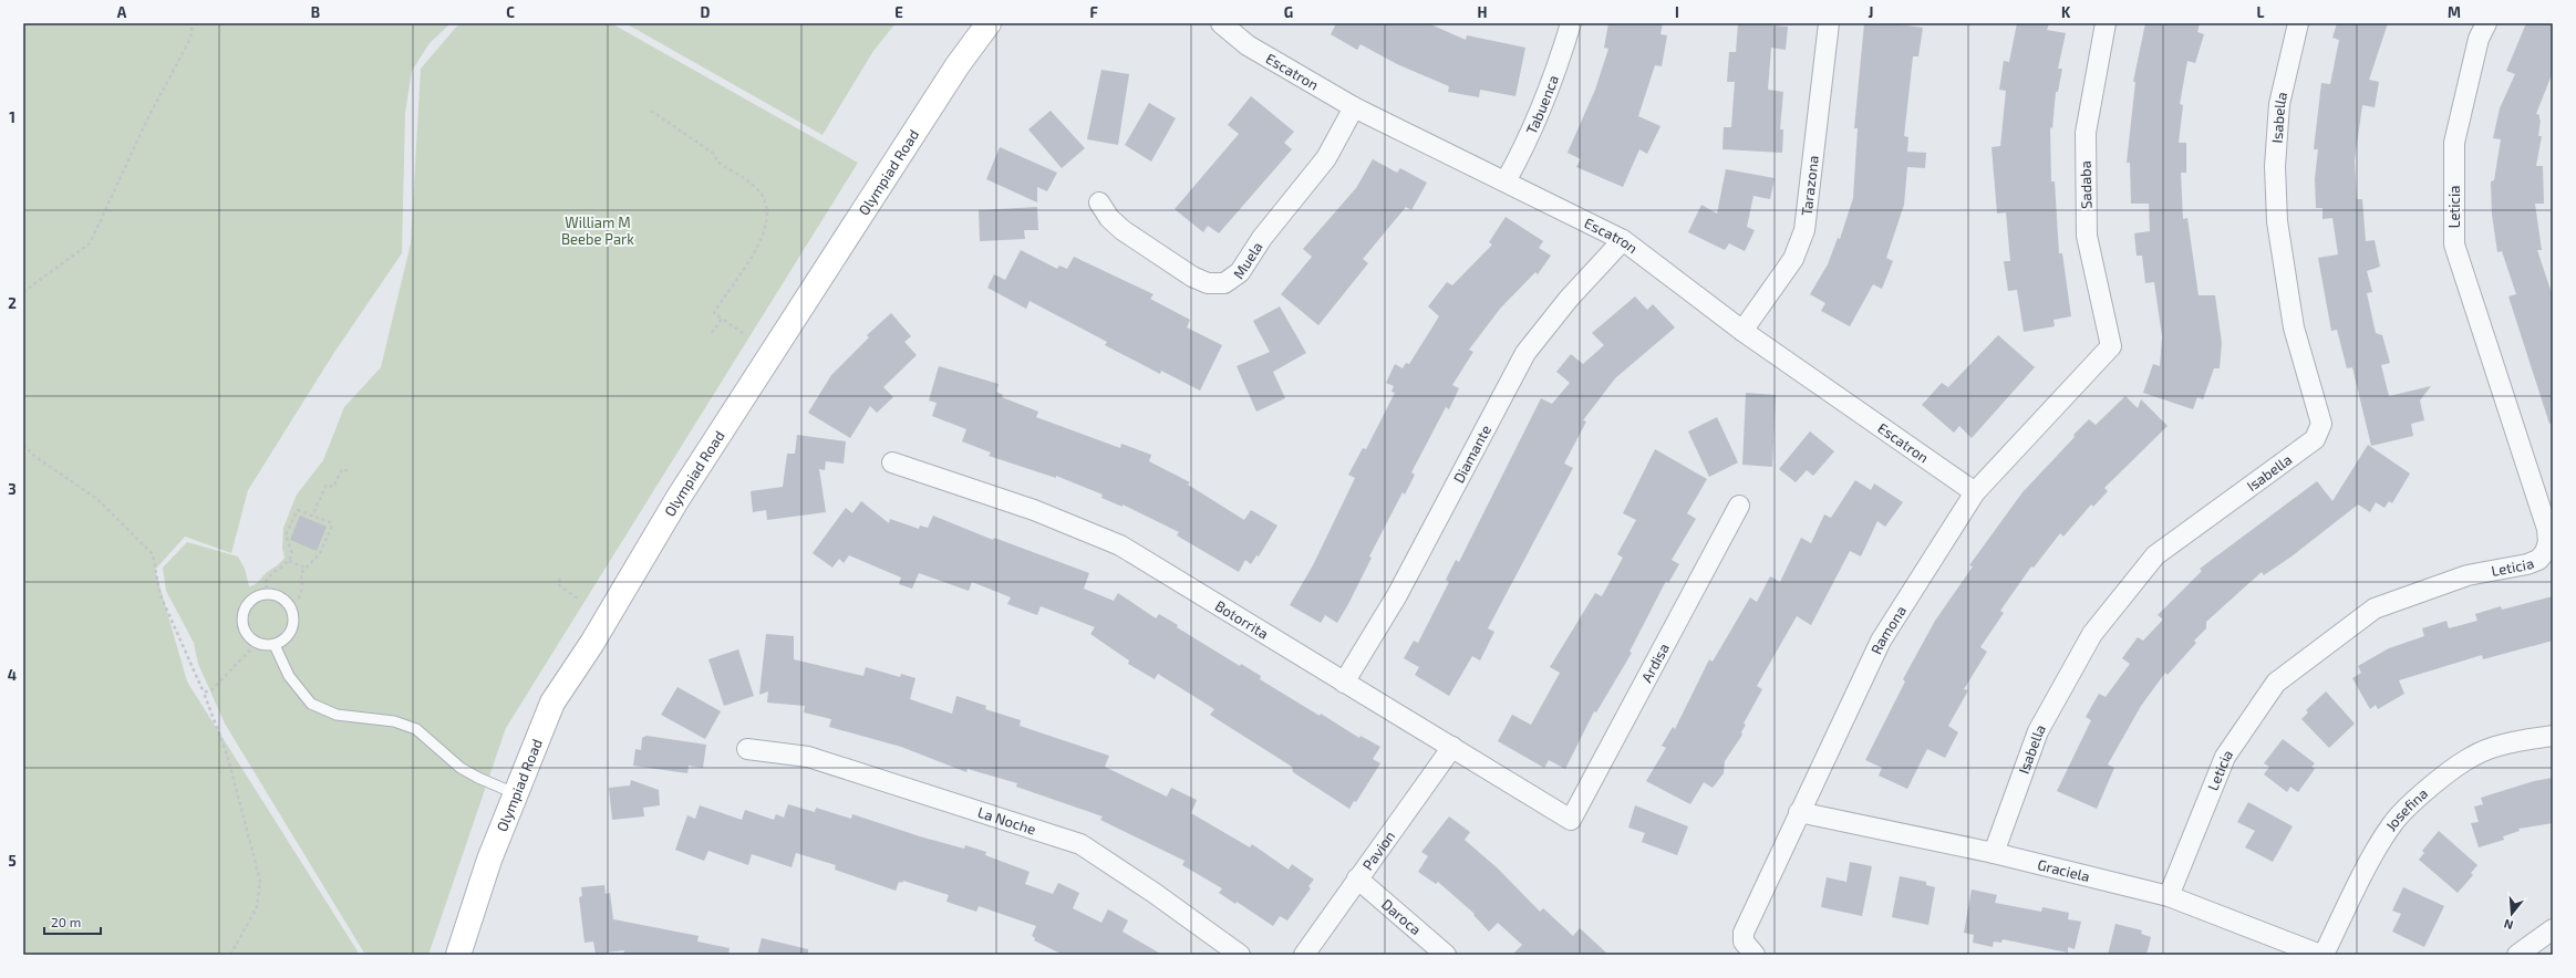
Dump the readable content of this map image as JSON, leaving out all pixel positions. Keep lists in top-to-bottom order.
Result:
{
  "streets": {
    "main road": ["Olympiad Road"],
    "street": [
      "Escatron",
      "Tabuenca",
      "Isabella",
      "Sadaba",
      "Tarazona",
      "Leticia",
      "Muela",
      "Diamante",
      "Botorrita",
      "Ramona",
      "Ardisa",
      "Josefina",
      "La Noche",
      "Pavion",
      "Graciela",
      "Daroca"
    ]
  },
  "crossings": [
    ["Escatron", "Tabuenca"],
    ["Escatron", "Tarazona"],
    ["Escatron", "Muela"],
    ["Escatron", "Diamante"],
    ["Escatron", "Ramona"],
    ["Isabella", "Graciela"],
    ["Sadaba", "Ramona"],
    ["Leticia", "Graciela"],
    ["Diamante", "Botorrita"],
    ["Botorrita", "Ardisa"],
    ["Botorrita", "Pavion"],
    ["Ramona", "Graciela"],
    ["Pavion", "Daroca"]
  ],
  "parks": ["William M Beebe Park"],
  "scale_bar": "20 m",
  "north": "bottom",
  "grid": {
    "columns": [
      "A",
      "B",
      "C",
      "D",
      "E",
      "F",
      "G",
      "H",
      "I",
      "J",
      "K",
      "L",
      "M"
    ],
    "rows": [
      "1",
      "2",
      "3",
      "4",
      "5"
    ]
  }
}
